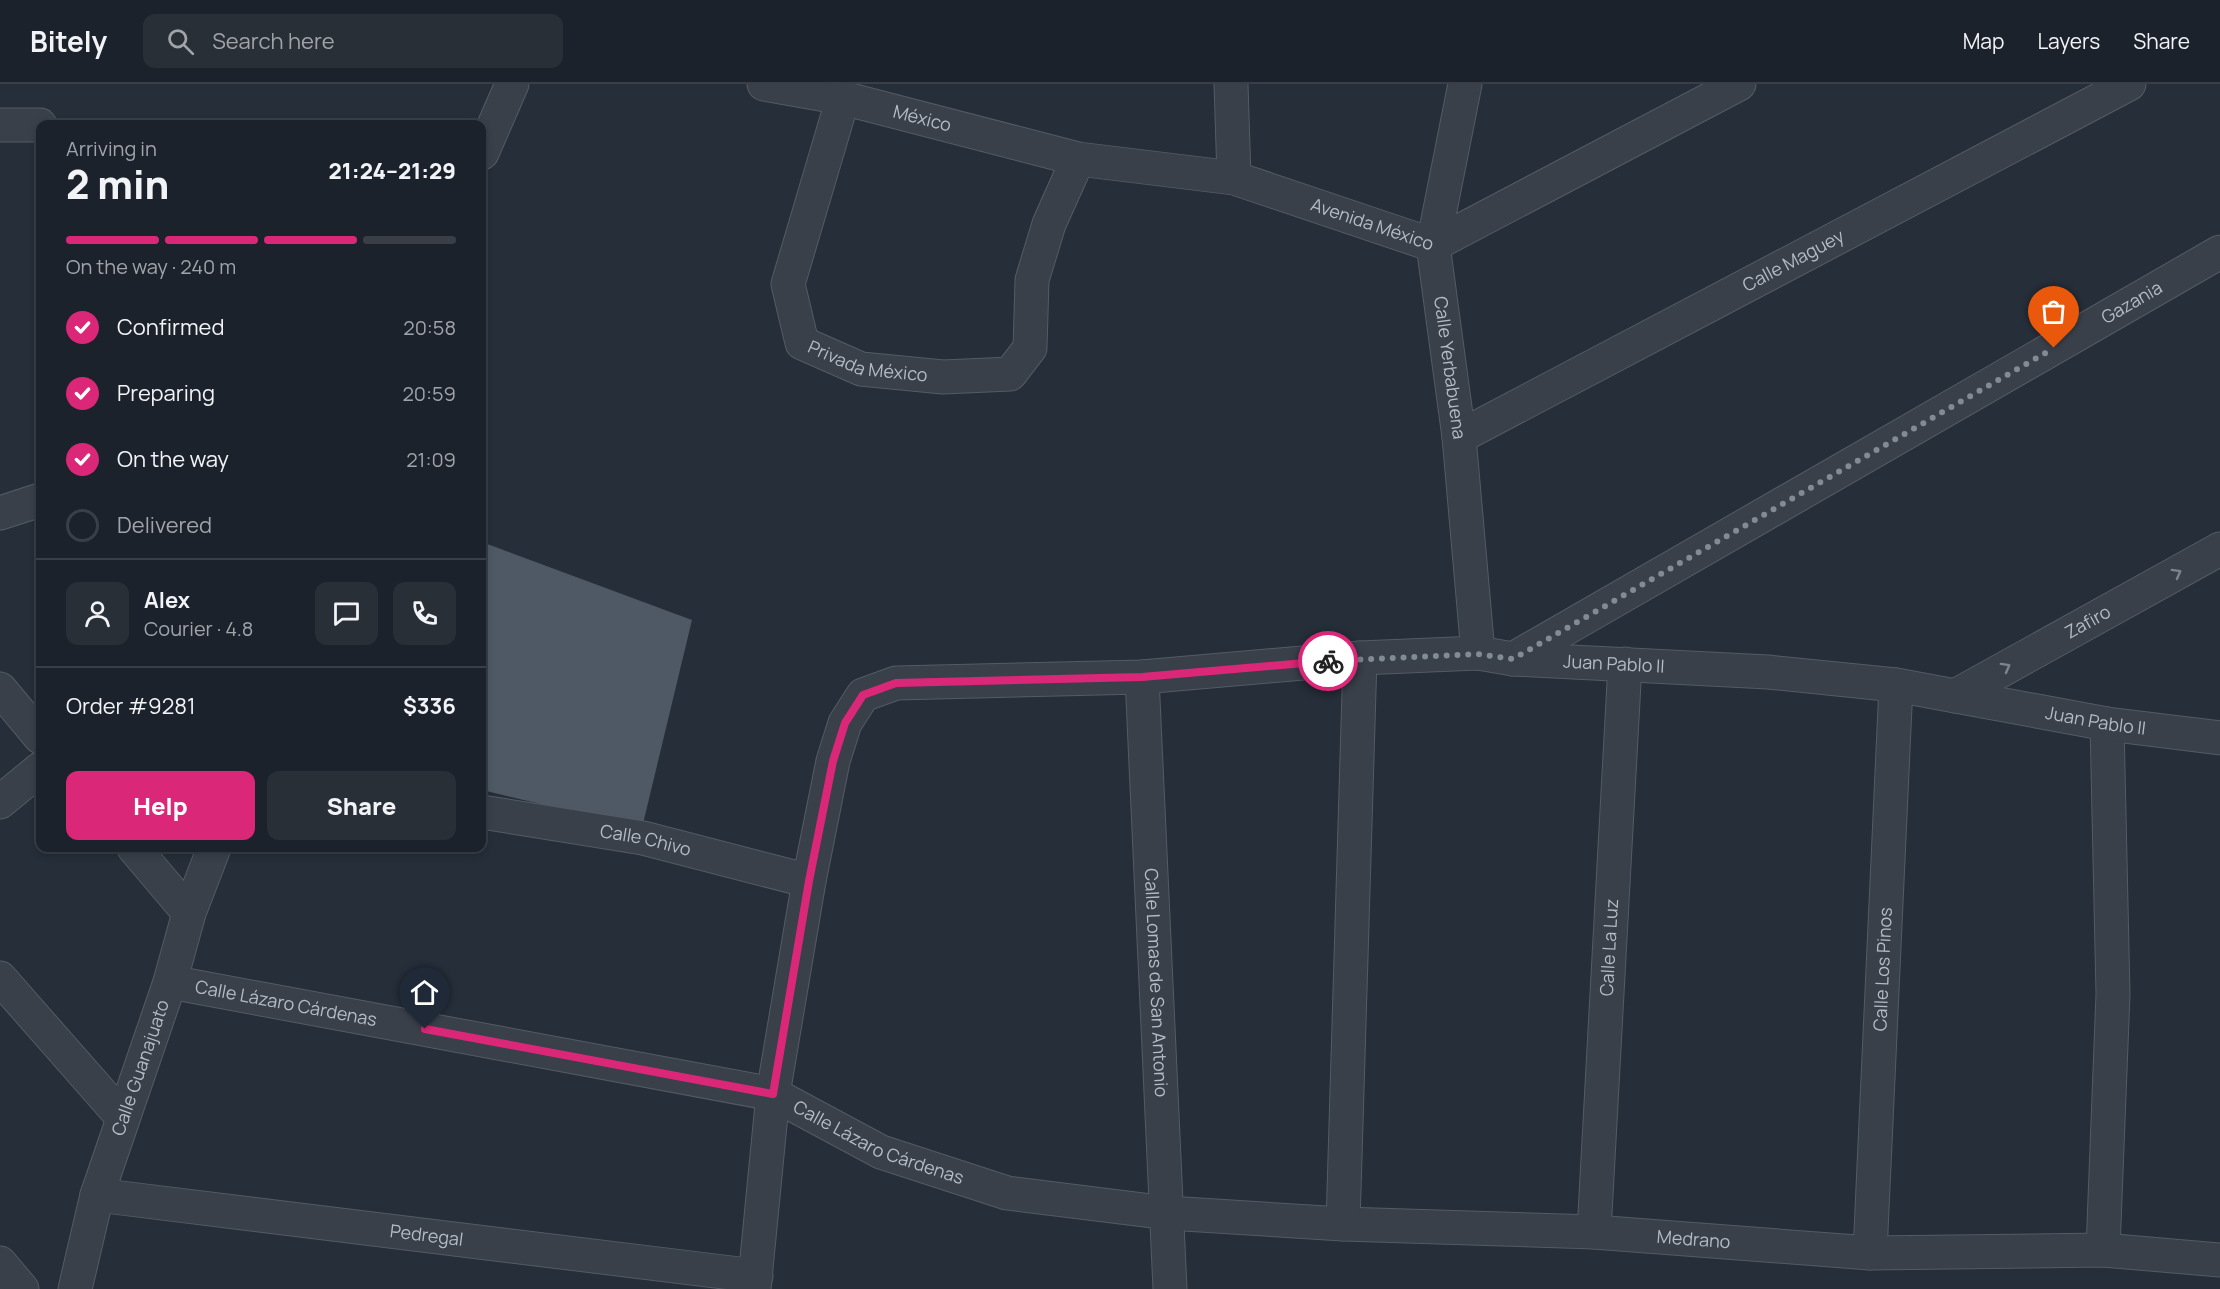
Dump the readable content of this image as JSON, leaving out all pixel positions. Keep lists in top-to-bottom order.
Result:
{
  "streets": {
    "street": [
      "México",
      "Avenida México",
      "Calle Maguey",
      "Gazania",
      "Privada México",
      "Calle Yerbabuena",
      "Zafiro",
      "Juan Pablo II",
      "Calle Chivo",
      "Calle La Luz",
      "Calle Los Pinos",
      "Calle Lomas de San Antonio",
      "Calle Lázaro Cárdenas",
      "Calle Guanajuato",
      "Pedregal",
      "Medrano"
    ]
  },
  "crossings": [
    ["México", "Avenida México"],
    ["México", "Privada México"],
    ["Avenida México", "Privada México"],
    ["Avenida México", "Calle Yerbabuena"],
    ["Calle Maguey", "Calle Yerbabuena"],
    ["Gazania", "Juan Pablo II"],
    ["Calle Yerbabuena", "Juan Pablo II"],
    ["Zafiro", "Juan Pablo II"],
    ["Juan Pablo II", "Calle Chivo"],
    ["Juan Pablo II", "Calle La Luz"],
    ["Juan Pablo II", "Calle Los Pinos"],
    ["Juan Pablo II", "Calle Lomas de San Antonio"],
    ["Calle La Luz", "Medrano"],
    ["Calle Los Pinos", "Medrano"],
    ["Calle Lomas de San Antonio", "Calle Lázaro Cárdenas"],
    ["Calle Lomas de San Antonio", "Medrano"],
    ["Calle Lázaro Cárdenas", "Calle Guanajuato"],
    ["Calle Lázaro Cárdenas", "Medrano"],
    ["Calle Guanajuato", "Pedregal"]
  ],
  "one_way": ["Zafiro"],
  "page": {
    "header": "Bitely",
    "search": "Search here",
    "nav": ["Map", "Layers", "Share"],
    "heading": ["2 min", "Arriving in", "21:24–21:29"],
    "panel": [
      "Alex",
      "Courier · 4.8",
      "Order #9281",
      "$336"
    ],
    "bar": "On the way · 240 m",
    "list": [
      ["Confirmed", "20:58"],
      ["Preparing", "20:59"],
      ["On the way", "21:09"],
      "Delivered"
    ],
    "buttons": ["Help", "Share"]
  }
}
